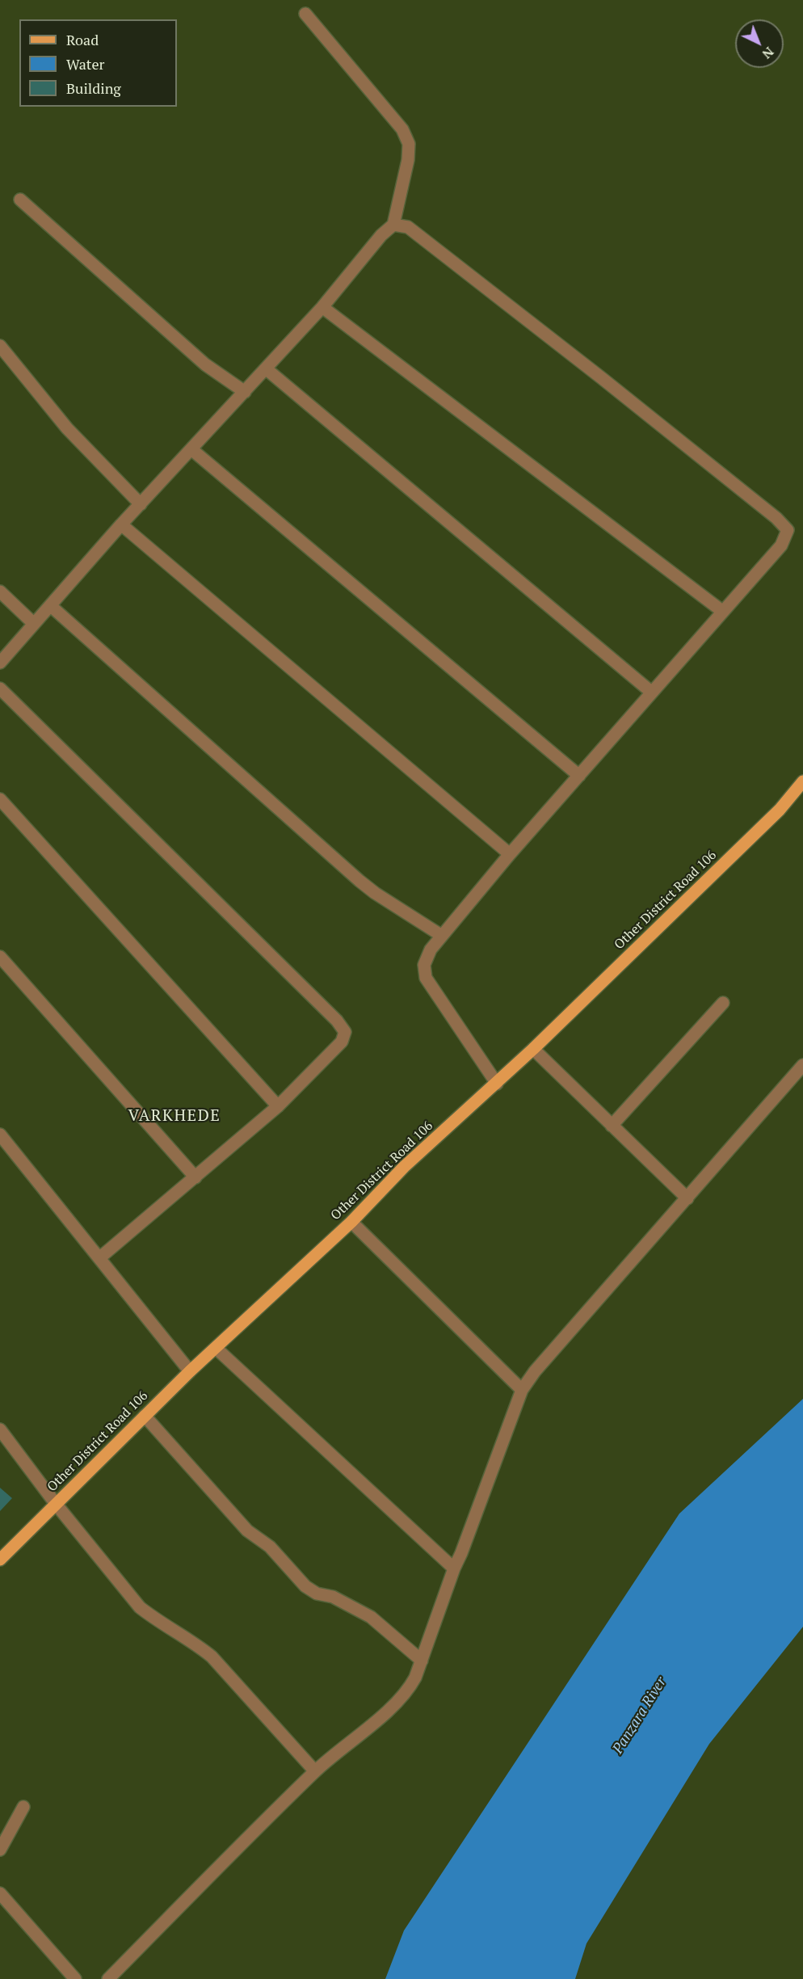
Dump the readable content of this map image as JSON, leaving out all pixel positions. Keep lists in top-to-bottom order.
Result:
{
  "streets": {
    "main road": ["Other District Road 106"]
  },
  "districts": ["VARKHEDE"],
  "water": ["Panzara River"],
  "legend": ["Road", "Water", "Building"],
  "north": "bottom right"
}
